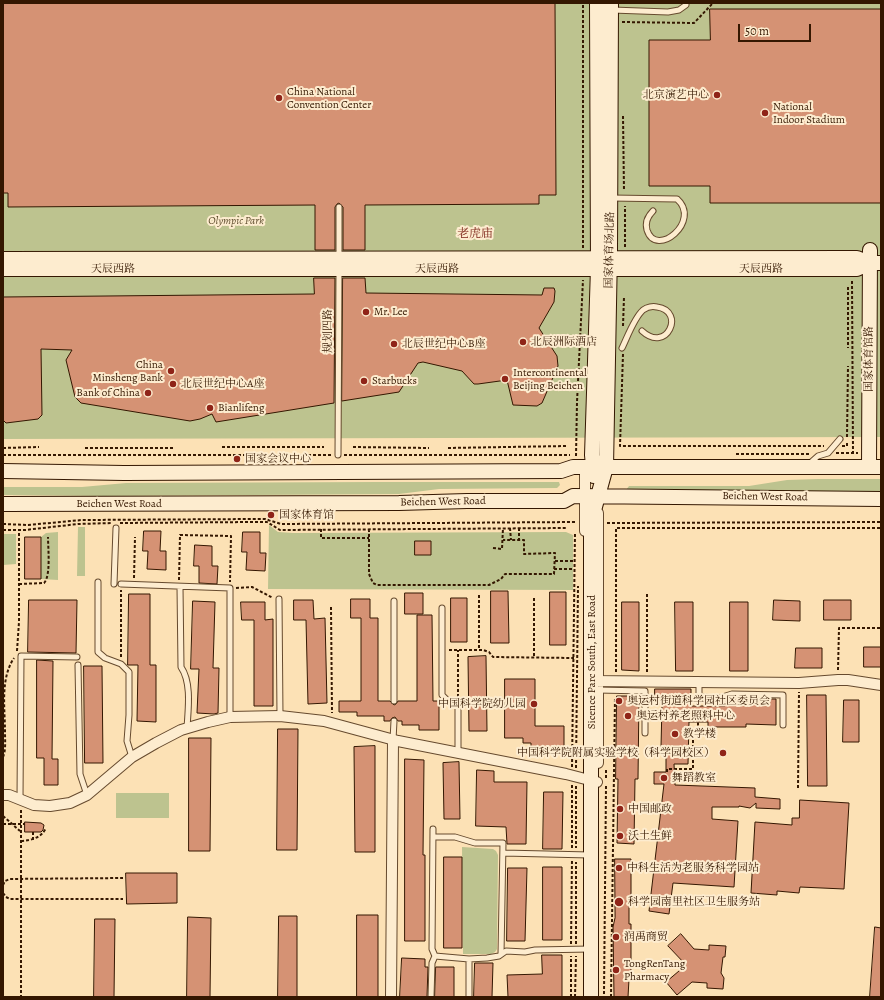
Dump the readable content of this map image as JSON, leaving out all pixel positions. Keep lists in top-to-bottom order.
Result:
{
  "streets": {
    "street": [
      "国家体育场北路",
      "天辰西路",
      "国家体育馆路",
      "Beichen West Road",
      "Sicence Parc South, East Road"
    ],
    "lane": ["规划四路"]
  },
  "crossings": [
    ["国家体育场北路", "天辰西路"],
    ["国家体育场北路", "Beichen West Road"],
    ["国家体育场北路", "Sicence Parc South, East Road"],
    ["天辰西路", "规划四路"],
    ["天辰西路", "国家体育馆路"],
    ["Beichen West Road", "Sicence Parc South, East Road"]
  ],
  "districts": ["老虎庙"],
  "parks": ["Olympic Park"],
  "places": [
    "北京演艺中心",
    "China National Convention Center",
    "National Indoor Stadium",
    "Mr. Lee",
    "北辰洲际酒店",
    "北辰世纪中心B座",
    "China Minsheng Bank",
    "Intercontinental Beijing Beichen",
    "Starbucks",
    "北辰世纪中心A座",
    "Bank of China",
    "Bianlifeng",
    "国家会议中心",
    "国家体育馆",
    "奥运村街道科学园社区委员会",
    "中国科学院幼儿园",
    "奥运村养老照料中心",
    "教学楼",
    "中国科学院附属实验学校（科学园校区）",
    "舞蹈教室",
    "中国邮政",
    "沃土生鲜",
    "中科生活为老服务科学园站",
    "科学园南里社区卫生服务站",
    "润禹商贸",
    "TongRenTang Pharmacy"
  ],
  "scale_bar": "50 m"
}
